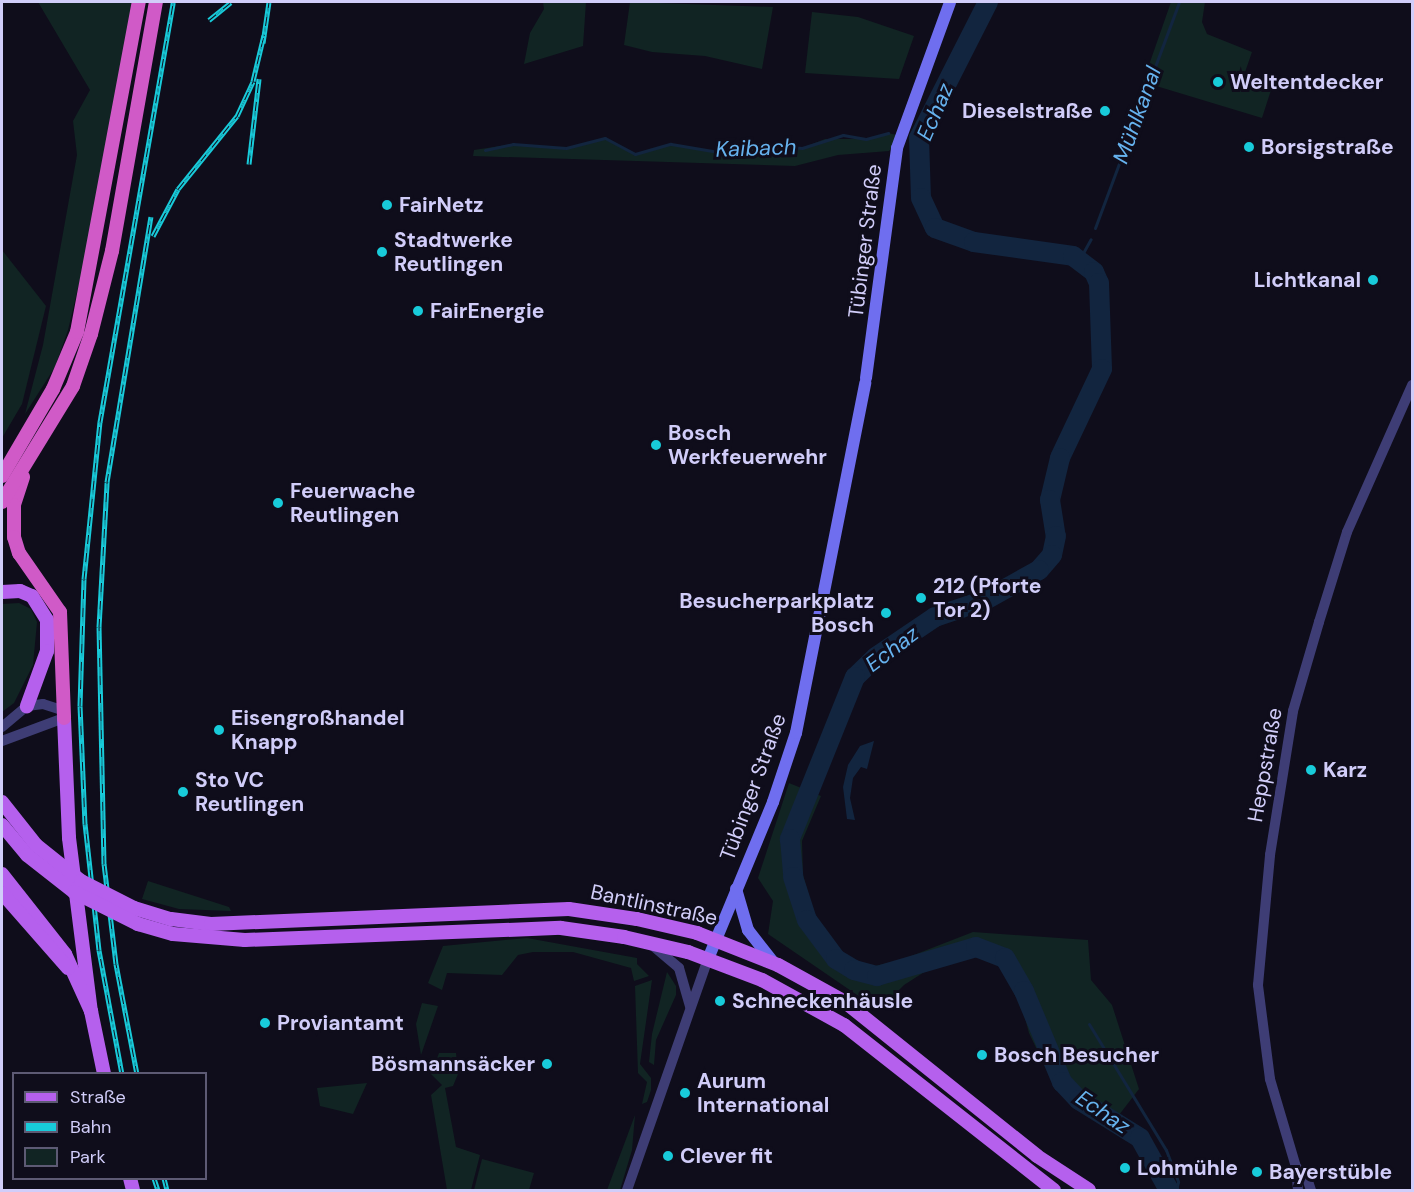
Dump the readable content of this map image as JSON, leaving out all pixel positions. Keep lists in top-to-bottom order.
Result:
{
  "streets": {
    "main road": ["Tübinger Straße", "Bantlinstraße"],
    "street": ["Heppstraße"]
  },
  "crossings": [
    ["Tübinger Straße", "Bantlinstraße"]
  ],
  "water": ["Echaz", "Mühlkanal", "Kaibach"],
  "places": [
    "Weltentdecker",
    "Dieselstraße",
    "Borsigstraße",
    "FairNetz",
    "Stadtwerke Reutlingen",
    "Lichtkanal",
    "FairEnergie",
    "Bosch Werkfeuerwehr",
    "Feuerwache Reutlingen",
    "212 (Pforte Tor 2)",
    "Besucherparkplatz Bosch",
    "Eisengroßhandel Knapp",
    "Karz",
    "Sto VC Reutlingen",
    "Schneckenhäusle",
    "Proviantamt",
    "Bosch Besucher",
    "Bösmannsäcker",
    "Aurum International",
    "Clever fit",
    "Lohmühle",
    "Bayerstüble"
  ],
  "legend": ["Straße", "Bahn", "Park"]
}
